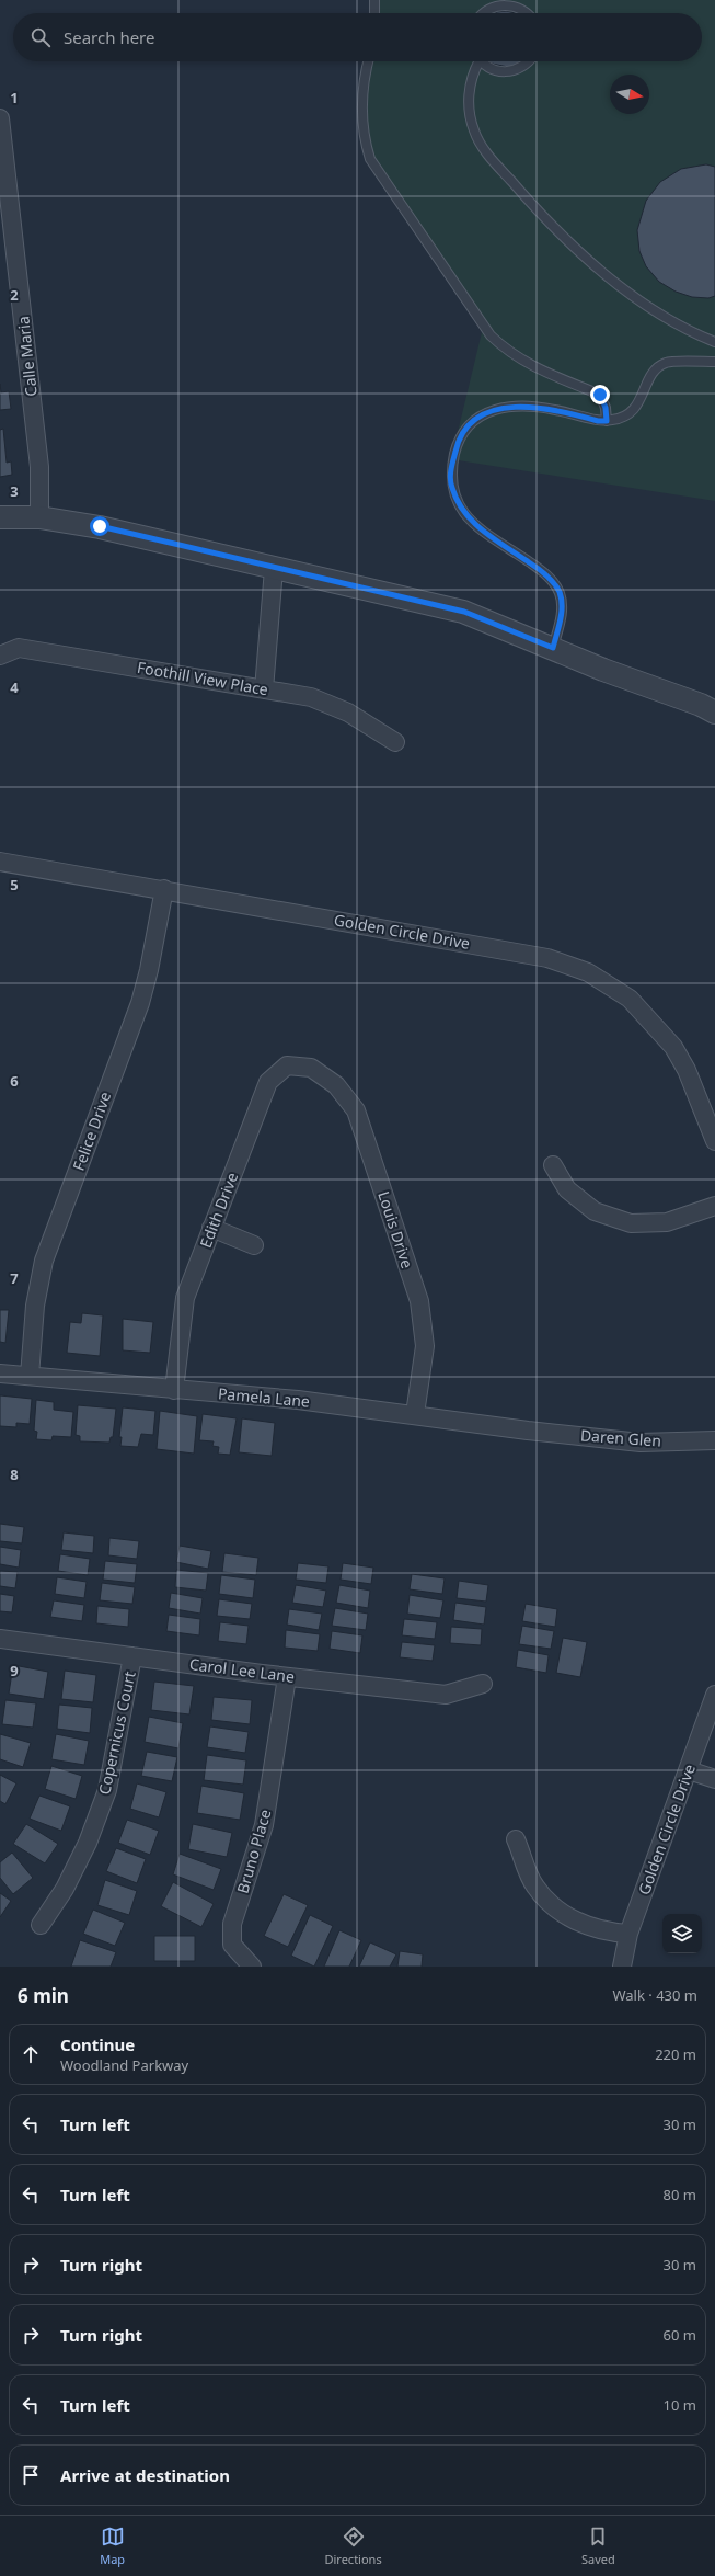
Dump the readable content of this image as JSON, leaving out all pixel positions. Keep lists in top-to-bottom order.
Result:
{
  "streets": {
    "street": [
      "Calle Maria",
      "Foothill View Place",
      "Golden Circle Drive",
      "Felice Drive",
      "Edith Drive",
      "Louis Drive",
      "Pamela Lane",
      "Daren Glen",
      "Carol Lee Lane",
      "Copernicus Court",
      "Bruno Place"
    ]
  },
  "crossings": [
    ["Golden Circle Drive", "Felice Drive"],
    ["Felice Drive", "Pamela Lane"],
    ["Edith Drive", "Louis Drive"],
    ["Edith Drive", "Pamela Lane"],
    ["Louis Drive", "Pamela Lane"],
    ["Pamela Lane", "Daren Glen"],
    ["Carol Lee Lane", "Copernicus Court"],
    ["Carol Lee Lane", "Bruno Place"]
  ],
  "north": "right",
  "page": {
    "search": "Search here",
    "heading": ["6 min", "Walk · 430 m"],
    "list": [
      ["Continue", "Woodland Parkway", "220 m"],
      ["Turn left", "30 m"],
      ["Turn left", "80 m"],
      ["Turn right", "30 m"],
      ["Turn right", "60 m"],
      ["Turn left", "10 m"],
      "Arrive at destination"
    ],
    "nav": ["Map", "Directions", "Saved"]
  },
  "grid": {
    "rows": [
      "1",
      "2",
      "3",
      "4",
      "5",
      "6",
      "7",
      "8",
      "9"
    ]
  }
}
